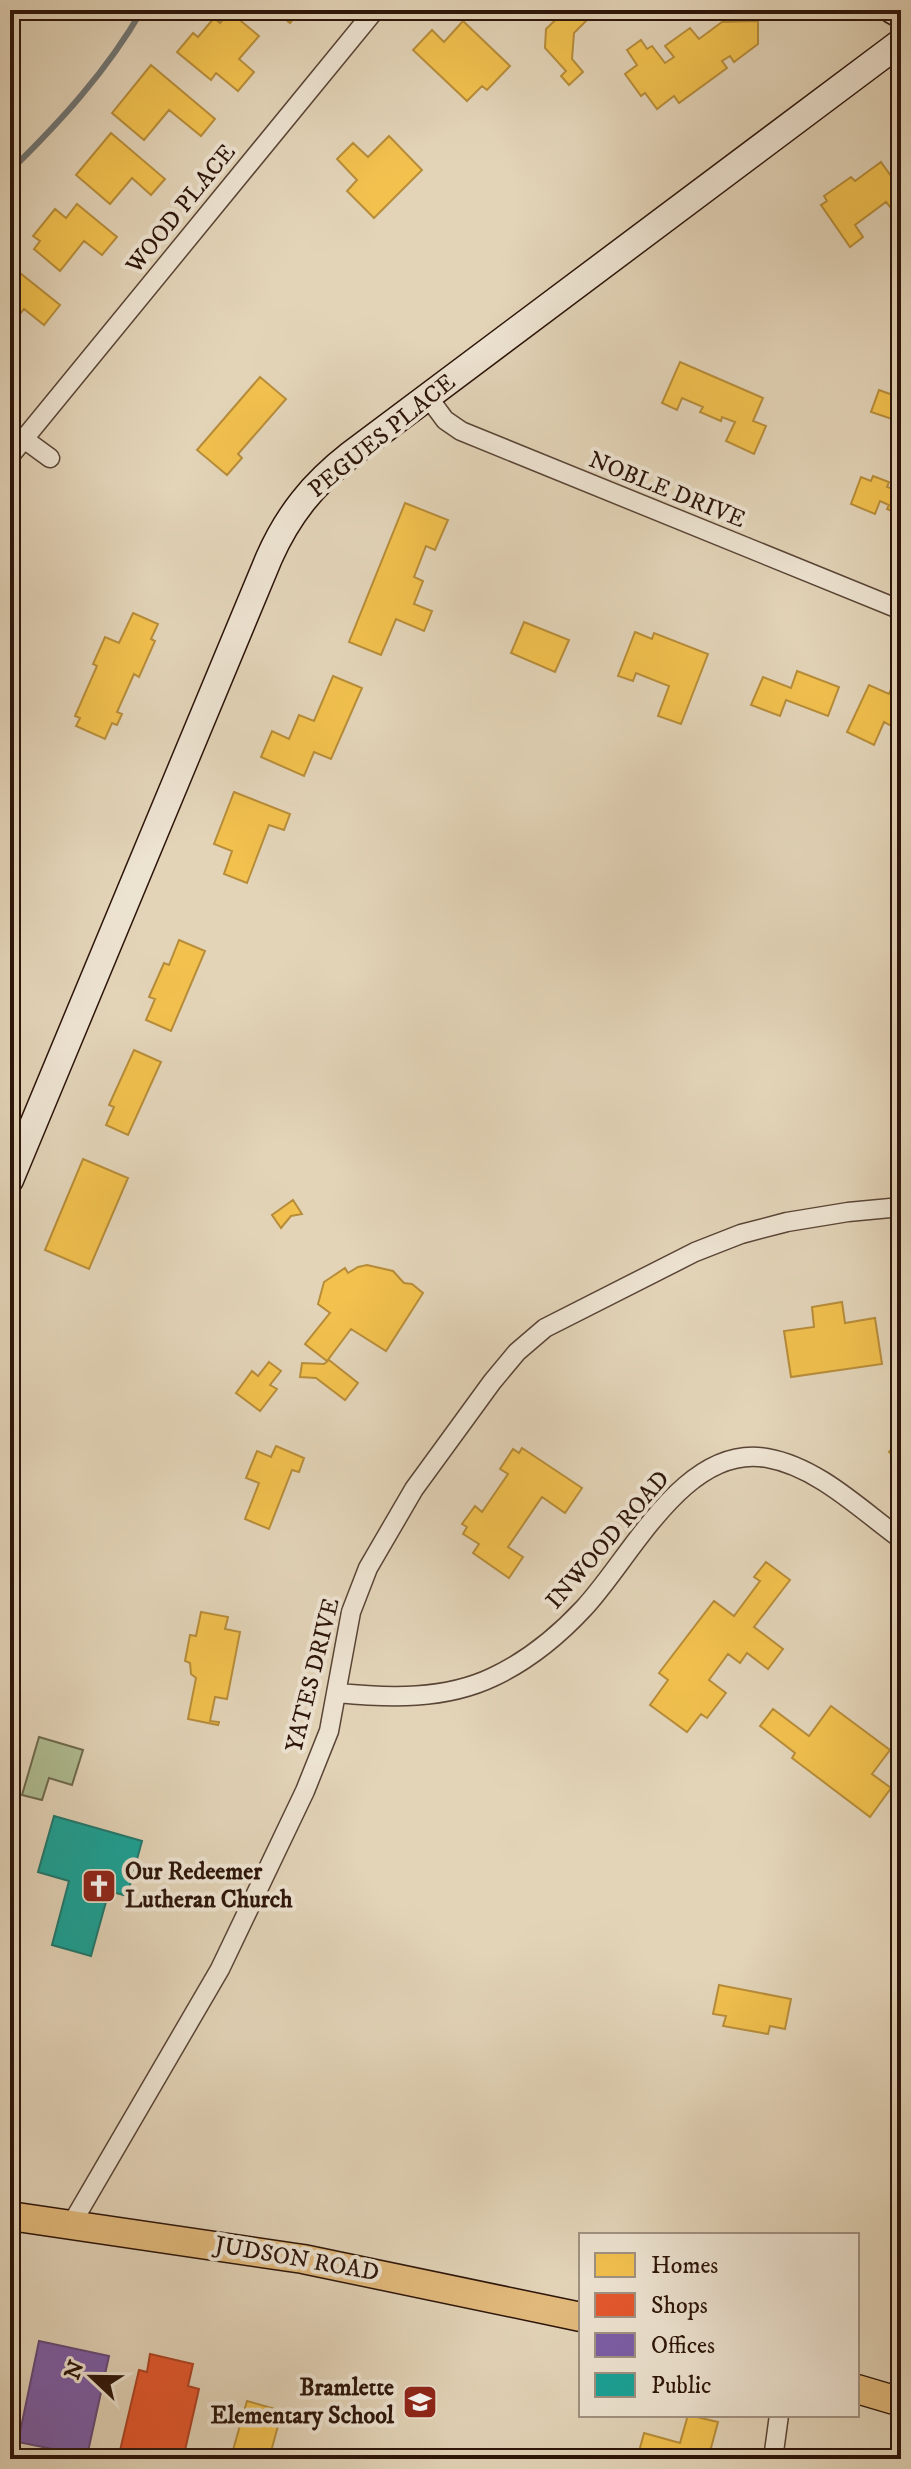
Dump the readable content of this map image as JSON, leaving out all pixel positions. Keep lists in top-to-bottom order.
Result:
{
  "streets": {
    "main road": ["JUDSON ROAD"],
    "street": [
      "WOOD PLACE",
      "PEGUES PLACE",
      "NOBLE DRIVE",
      "INWOOD ROAD",
      "YATES DRIVE"
    ]
  },
  "crossings": [
    ["PEGUES PLACE", "NOBLE DRIVE"],
    ["INWOOD ROAD", "YATES DRIVE"],
    ["YATES DRIVE", "JUDSON ROAD"]
  ],
  "places": {
    "church": ["Our Redeemer Lutheran Church"],
    "school or university": ["Bramlette Elementary School"]
  },
  "legend": [
    "Homes",
    "Shops",
    "Offices",
    "Public"
  ],
  "north": "left"
}
